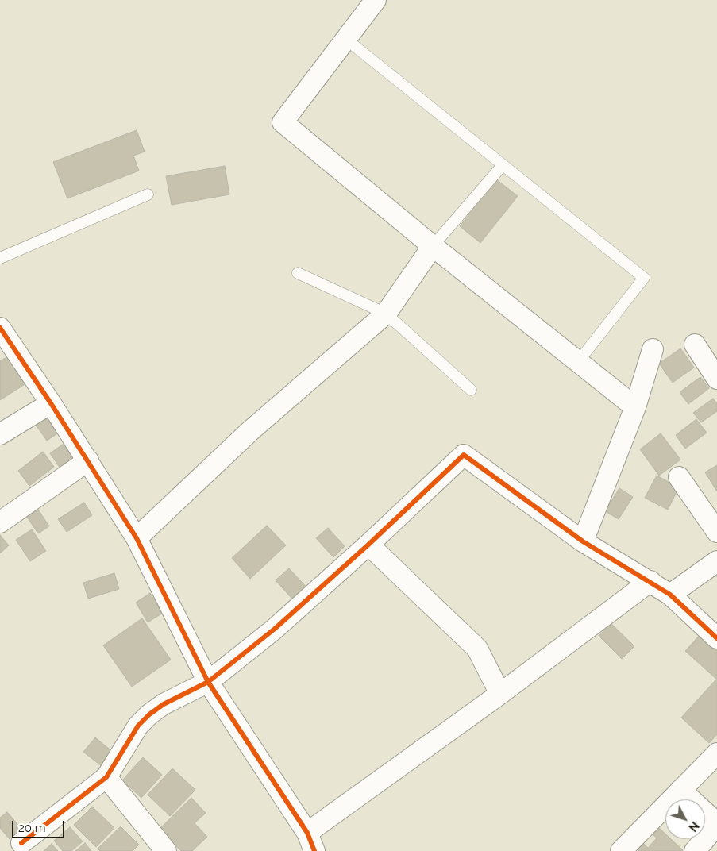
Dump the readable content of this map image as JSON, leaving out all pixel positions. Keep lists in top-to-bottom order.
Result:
{
  "scale_bar": "20 m",
  "north": "bottom right"
}
